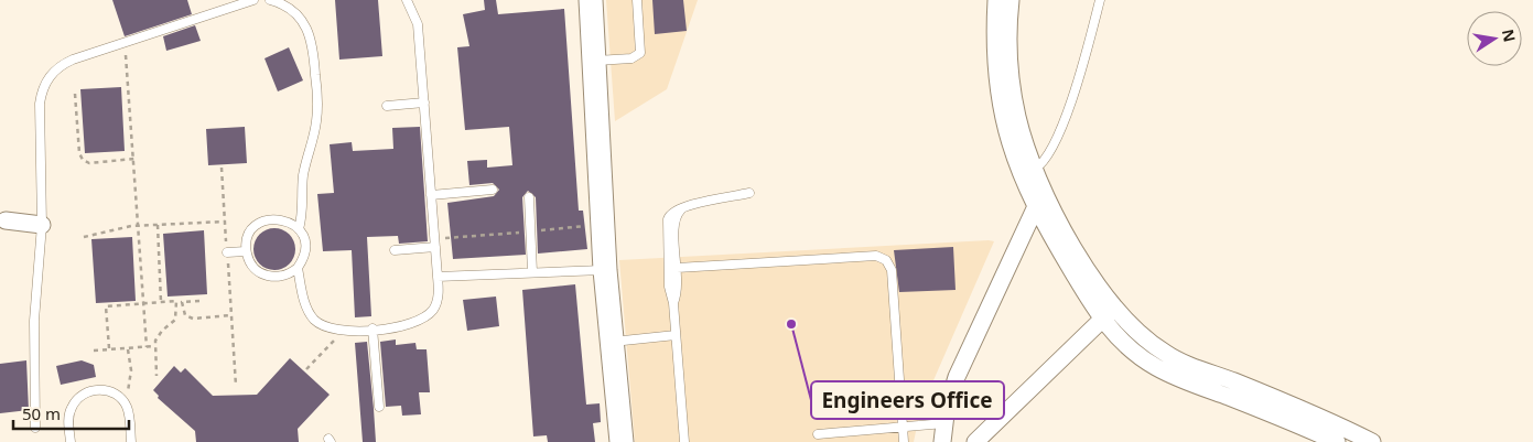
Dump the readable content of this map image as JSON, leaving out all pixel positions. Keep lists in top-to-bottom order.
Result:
{
  "places": ["Engineers Office"],
  "scale_bar": "50 m",
  "north": "right"
}
